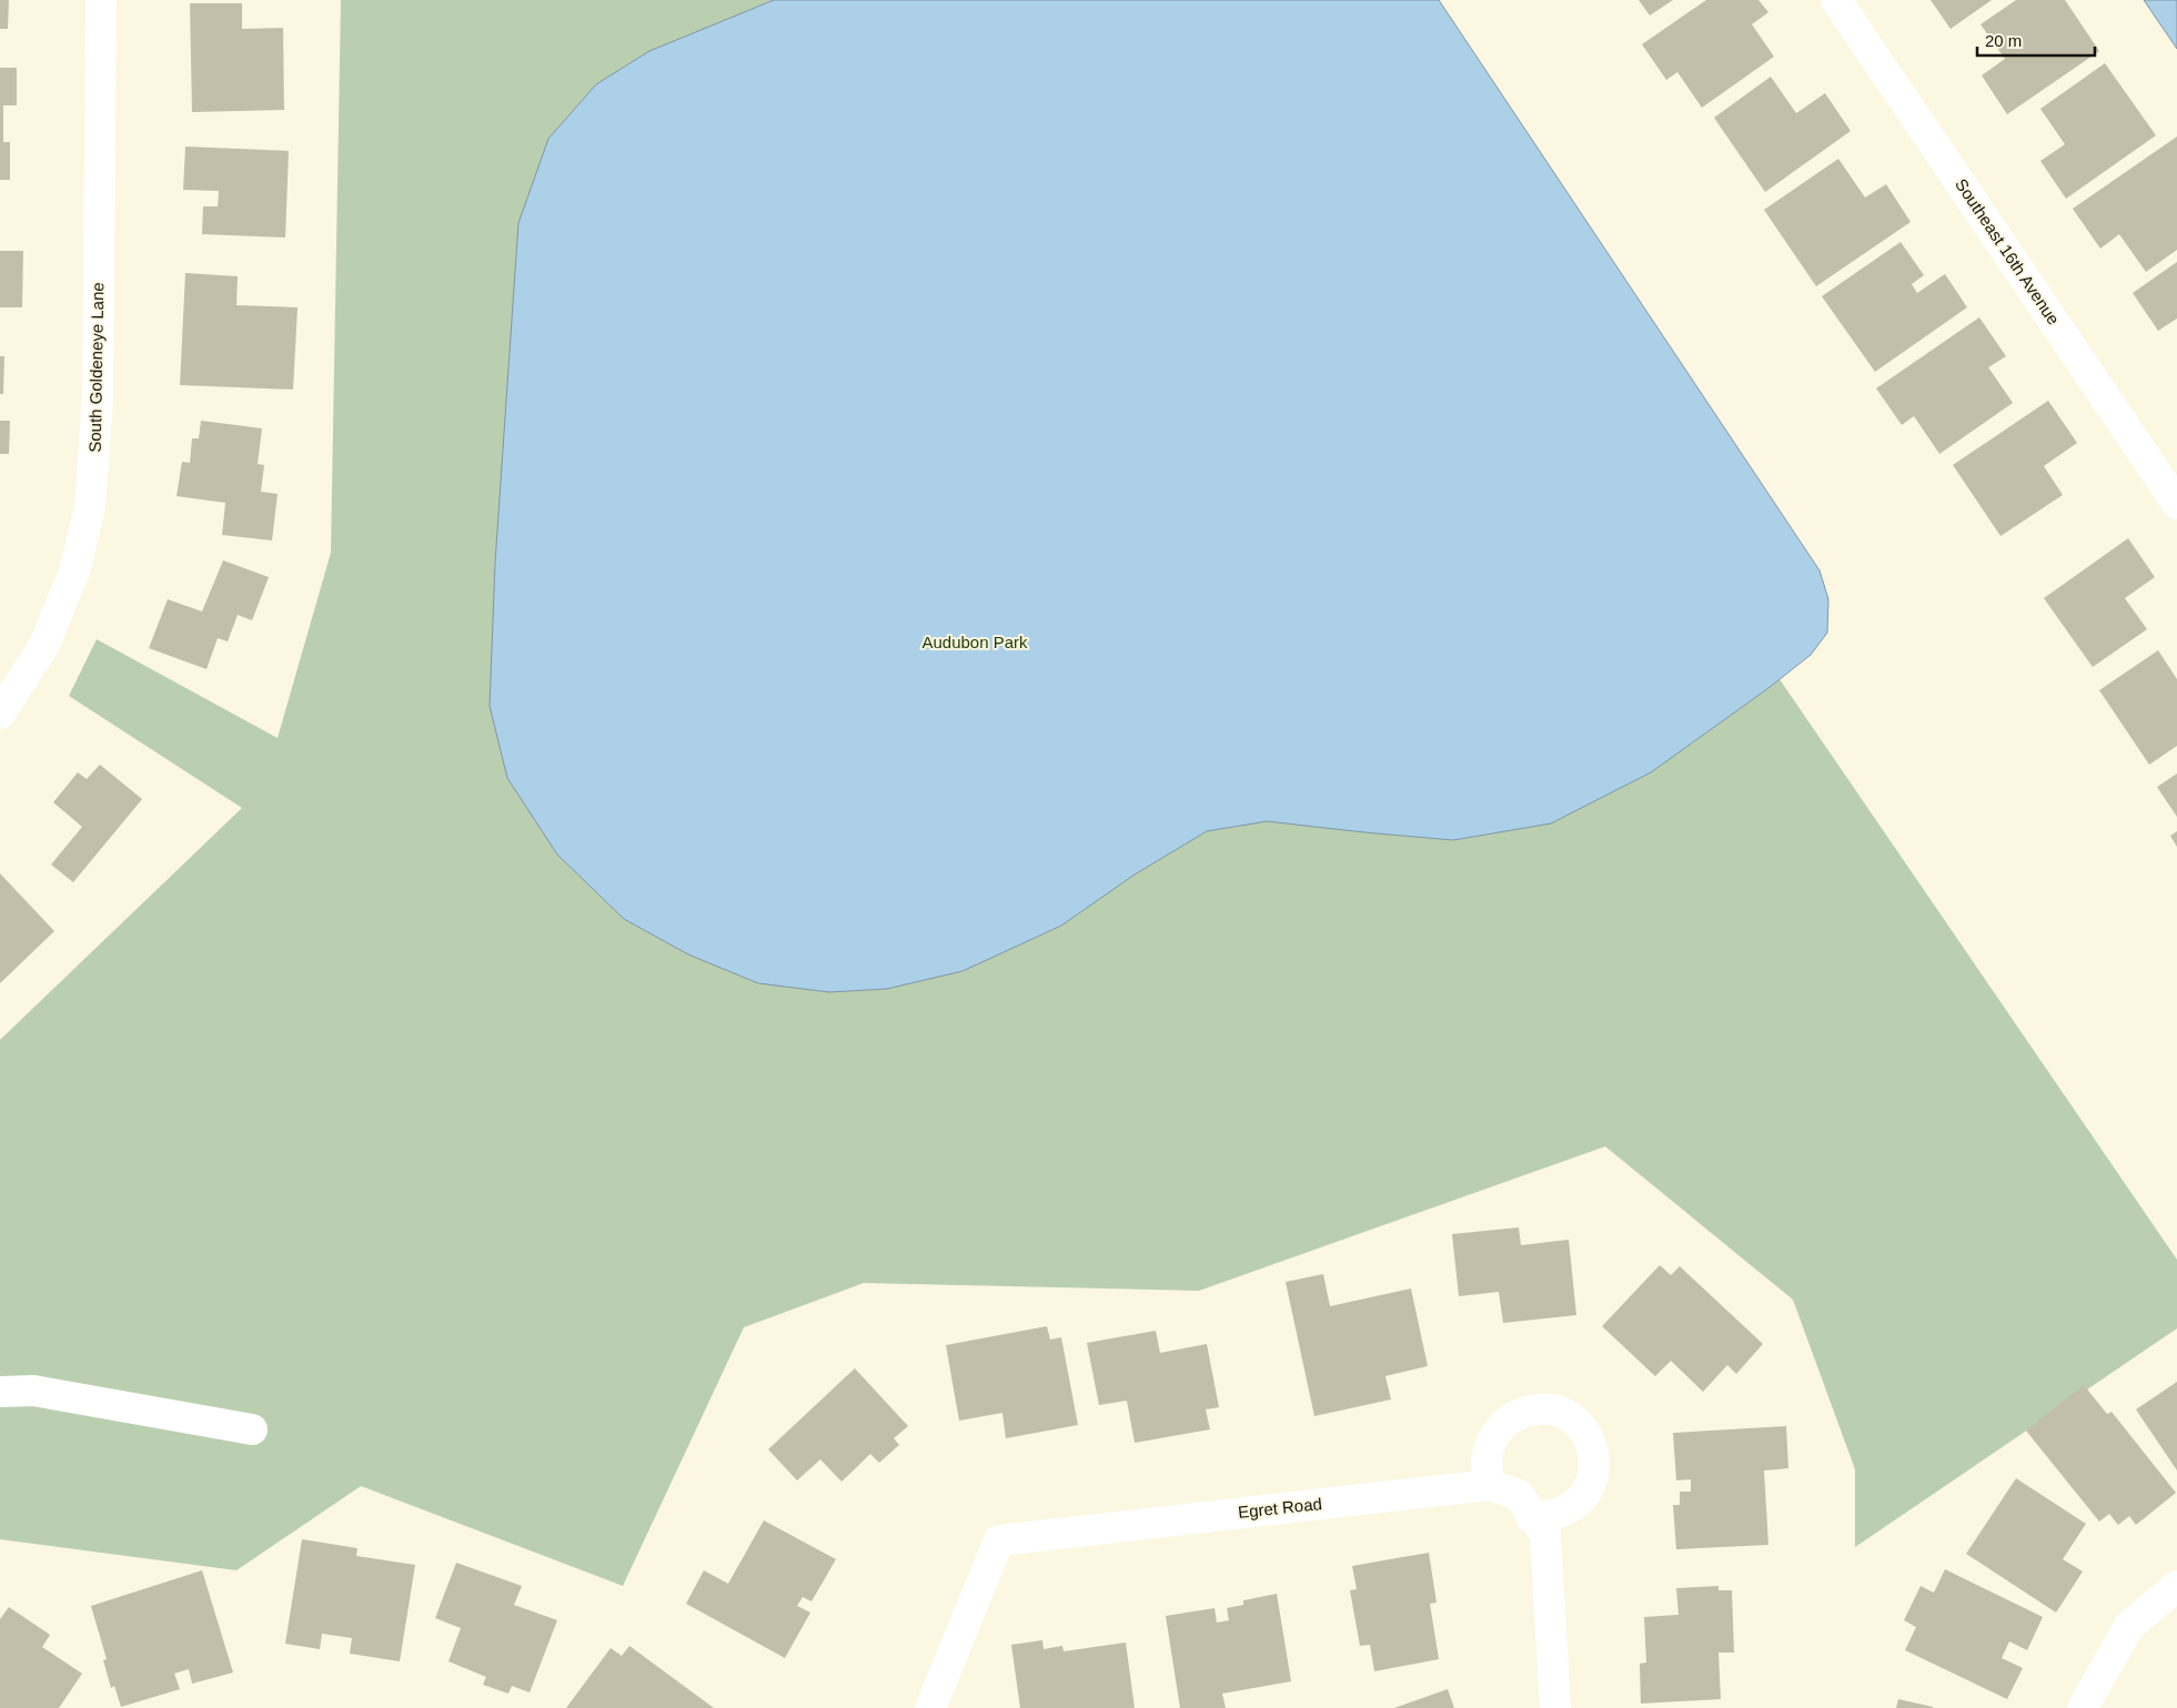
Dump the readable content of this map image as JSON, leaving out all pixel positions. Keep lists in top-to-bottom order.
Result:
{
  "streets": {
    "street": ["Southeast 16th Avenue", "South Goldeneye Lane", "Egret Road"]
  },
  "parks": ["Audubon Park"],
  "scale_bar": "20 m"
}
